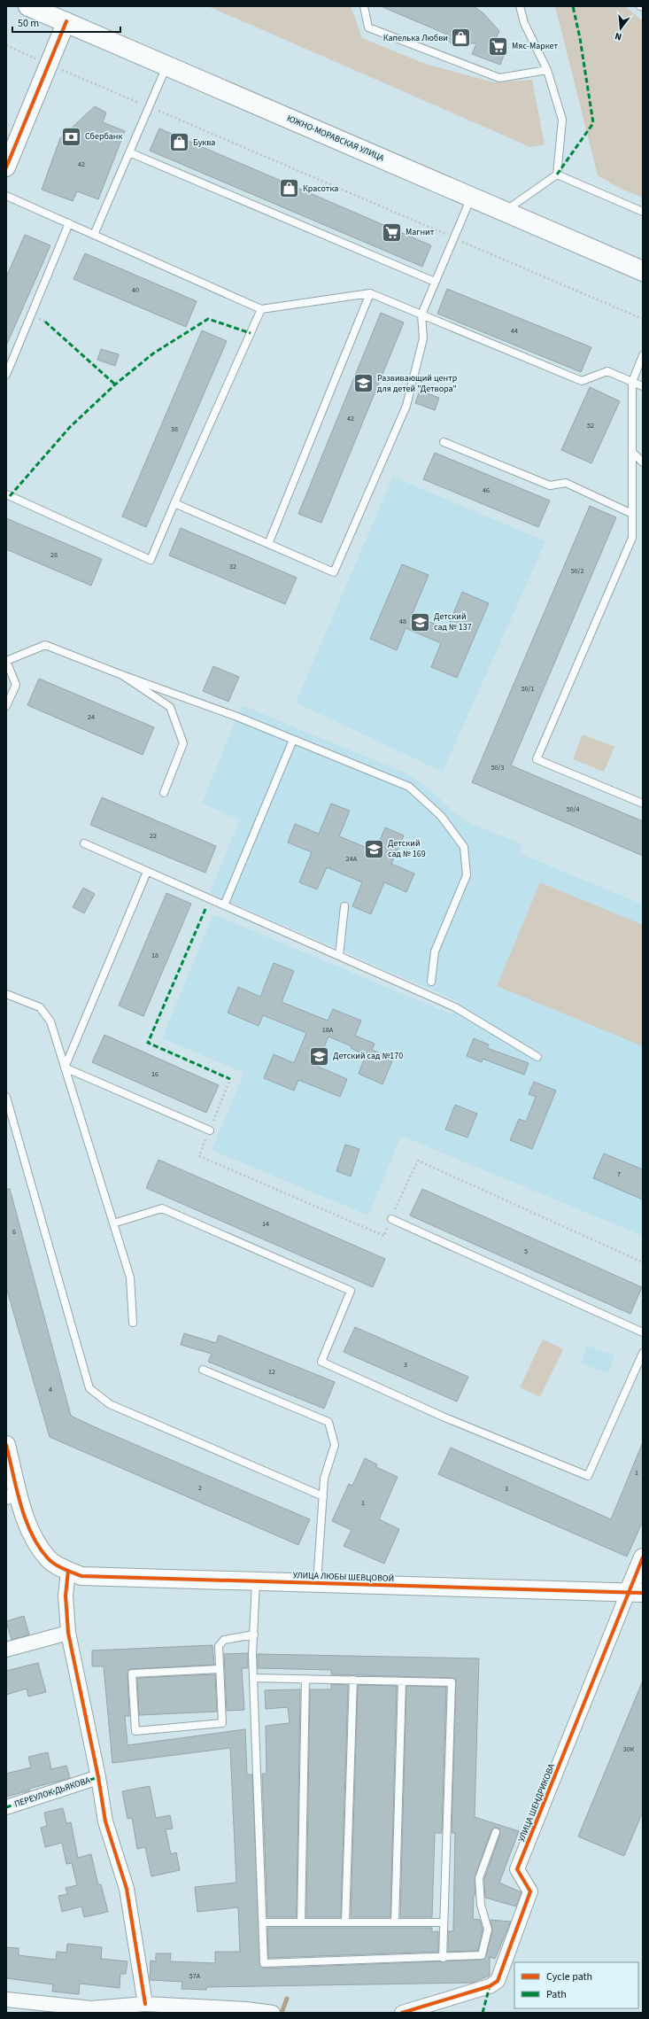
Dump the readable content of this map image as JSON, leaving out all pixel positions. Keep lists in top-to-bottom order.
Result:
{
  "streets": {
    "main road": ["ЮЖНО-МОРАВСКАЯ УЛИЦА"],
    "street": ["УЛИЦА ЛЮБЫ ШЕВЦОВОЙ", "ПЕРЕУЛОК ДЬЯКОВА", "УЛИЦА ШЕНДРИКОВА"]
  },
  "crossings": [
    ["УЛИЦА ЛЮБЫ ШЕВЦОВОЙ", "УЛИЦА ШЕНДРИКОВА"]
  ],
  "places": {
    "shop": ["Капелька Любви", "Буква", "Красотка"],
    "supermarket": ["Мяс-Маркет", "Магнит"],
    "bank": ["Сбербанк"],
    "school or university": [
      "Развивающий центр для детей \"Детвора\"",
      "Детский сад № 137",
      "Детский сад № 169",
      "Детский сад №170"
    ]
  },
  "house_numbers": [
    "42",
    "40",
    "44",
    "42",
    "52",
    "38",
    "46",
    "28",
    "32",
    "50/2",
    "48",
    "50/1",
    "24",
    "50/3",
    "50/4",
    "22",
    "24А",
    "18",
    "18А",
    "16",
    "7",
    "14",
    "6",
    "5",
    "3",
    "12",
    "4",
    "1",
    "2",
    "3",
    "1",
    "30К",
    "57А"
  ],
  "legend": ["Cycle path", "Path"],
  "scale_bar": "50 m",
  "north": "bottom"
}
